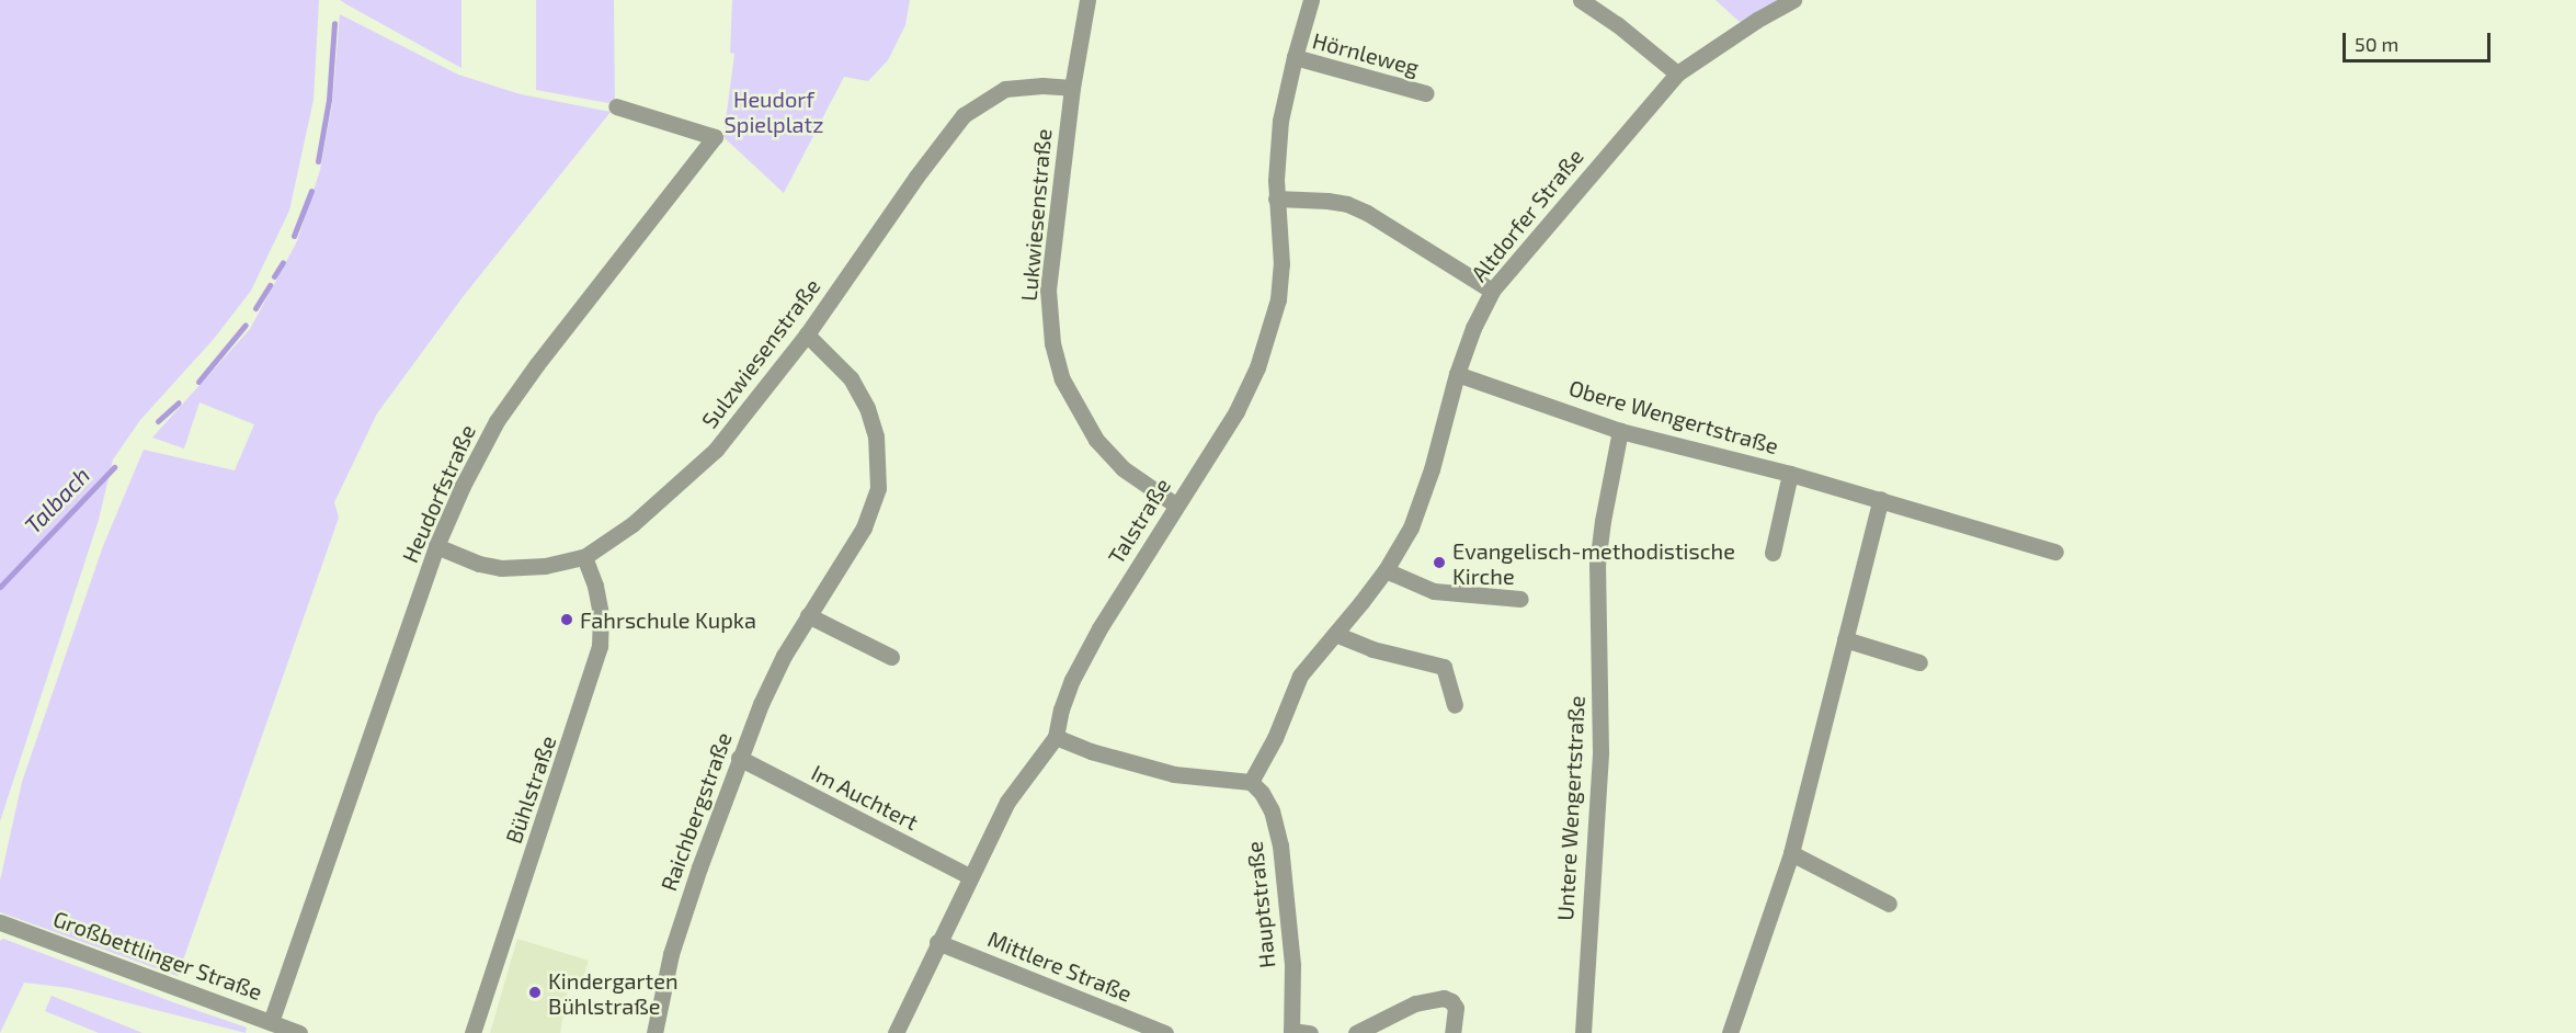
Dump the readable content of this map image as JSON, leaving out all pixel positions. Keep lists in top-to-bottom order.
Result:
{
  "streets": {
    "street": [
      "Hörnleweg",
      "Lukwiesenstraße",
      "Altdorfer Straße",
      "Sulzwiesenstraße",
      "Obere Wengertstraße",
      "Heudorfstraße",
      "Talstraße",
      "Bühlstraße",
      "Im Auchtert",
      "Untere Wengertstraße",
      "Raichbergstraße",
      "Hauptstraße",
      "Großbettlinger Straße",
      "Mittlere Straße"
    ]
  },
  "crossings": [
    ["Hörnleweg", "Talstraße"],
    ["Lukwiesenstraße", "Sulzwiesenstraße"],
    ["Lukwiesenstraße", "Talstraße"],
    ["Altdorfer Straße", "Obere Wengertstraße"],
    ["Altdorfer Straße", "Hauptstraße"],
    ["Sulzwiesenstraße", "Heudorfstraße"],
    ["Sulzwiesenstraße", "Bühlstraße"],
    ["Sulzwiesenstraße", "Raichbergstraße"],
    ["Obere Wengertstraße", "Untere Wengertstraße"],
    ["Heudorfstraße", "Großbettlinger Straße"],
    ["Talstraße", "Im Auchtert"],
    ["Talstraße", "Mittlere Straße"],
    ["Im Auchtert", "Raichbergstraße"]
  ],
  "water": ["Talbach"],
  "parks": ["Heudorf Spielplatz"],
  "places": ["Evangelisch-methodistische Kirche", "Fahrschule Kupka", "Kindergarten Bühlstraße"],
  "scale_bar": "50 m"
}
